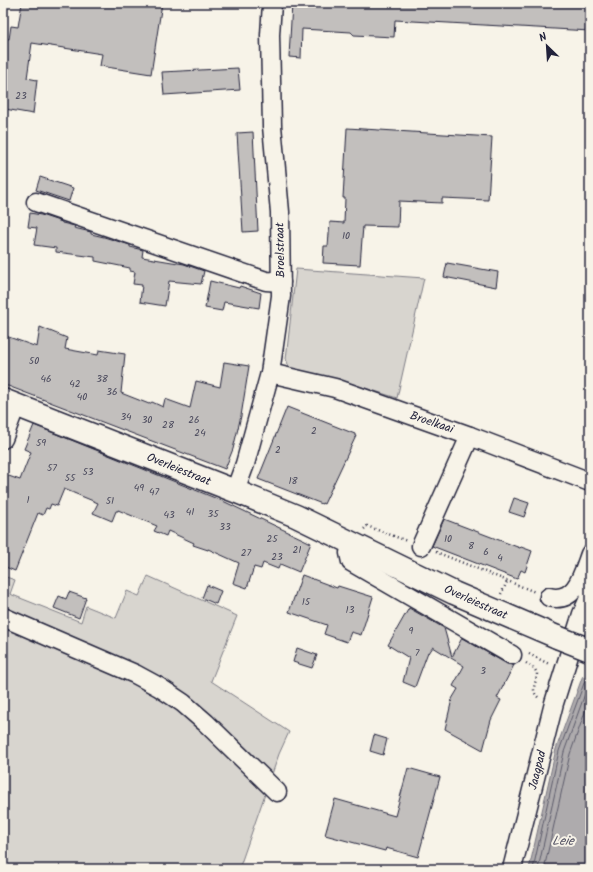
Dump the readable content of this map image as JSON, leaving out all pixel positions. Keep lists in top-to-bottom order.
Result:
{
  "streets": {
    "main road": ["Overleiestraat"],
    "street": ["Broelstraat", "Broelkaai", "Jaagpad"]
  },
  "crossings": [
    ["Broelstraat", "Broelkaai"],
    ["Broelstraat", "Overleiestraat"]
  ],
  "water": ["Leie"],
  "house_numbers": [
    "23",
    "10",
    "50",
    "46",
    "38",
    "42",
    "36",
    "40",
    "34",
    "30",
    "26",
    "28",
    "2",
    "24",
    "59",
    "2",
    "57",
    "53",
    "55",
    "18",
    "49",
    "47",
    "1",
    "51",
    "41",
    "35",
    "43",
    "33",
    "25",
    "10",
    "8",
    "21",
    "6",
    "27",
    "23",
    "4",
    "15",
    "13",
    "9",
    "7",
    "3"
  ],
  "north": "top left"
}
